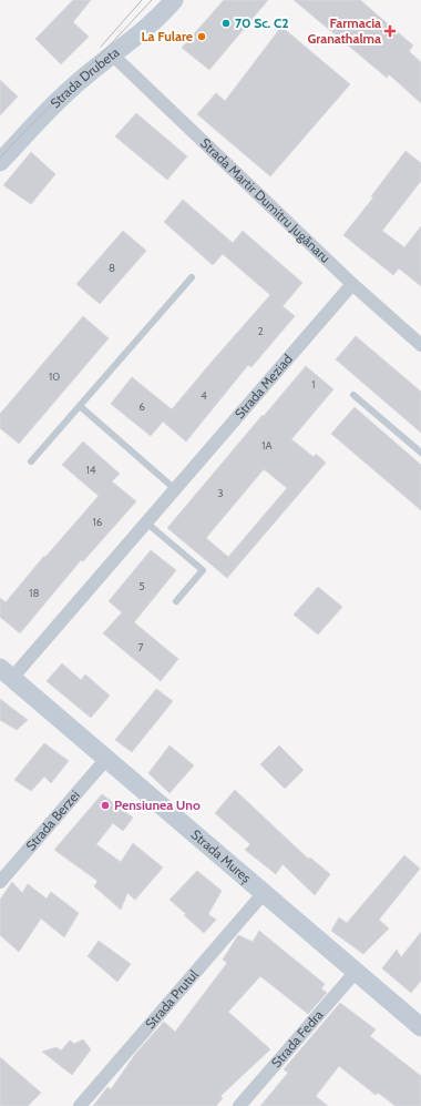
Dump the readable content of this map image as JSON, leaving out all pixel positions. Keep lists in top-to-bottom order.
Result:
{
  "streets": {
    "street": [
      "Strada Drubeta",
      "Strada Martir Dumitru Jugănaru",
      "Strada Meziad",
      "Strada Berzei",
      "Strada Mureș",
      "Strada Prutul",
      "Strada Fedra"
    ]
  },
  "crossings": [
    ["Strada Drubeta", "Strada Martir Dumitru Jugănaru"],
    ["Strada Martir Dumitru Jugănaru", "Strada Meziad"],
    ["Strada Meziad", "Strada Mureș"],
    ["Strada Berzei", "Strada Mureș"],
    ["Strada Mureș", "Strada Prutul"],
    ["Strada Mureș", "Strada Fedra"]
  ],
  "places": {
    "other": ["70 Sc. C2", "La Fulare", "Pensiunea Uno"],
    "health": ["Farmacia Granathalma"]
  },
  "house_numbers": [
    "8",
    "2",
    "10",
    "1",
    "4",
    "6",
    "1A",
    "14",
    "3",
    "16",
    "5",
    "18",
    "7"
  ]
}
